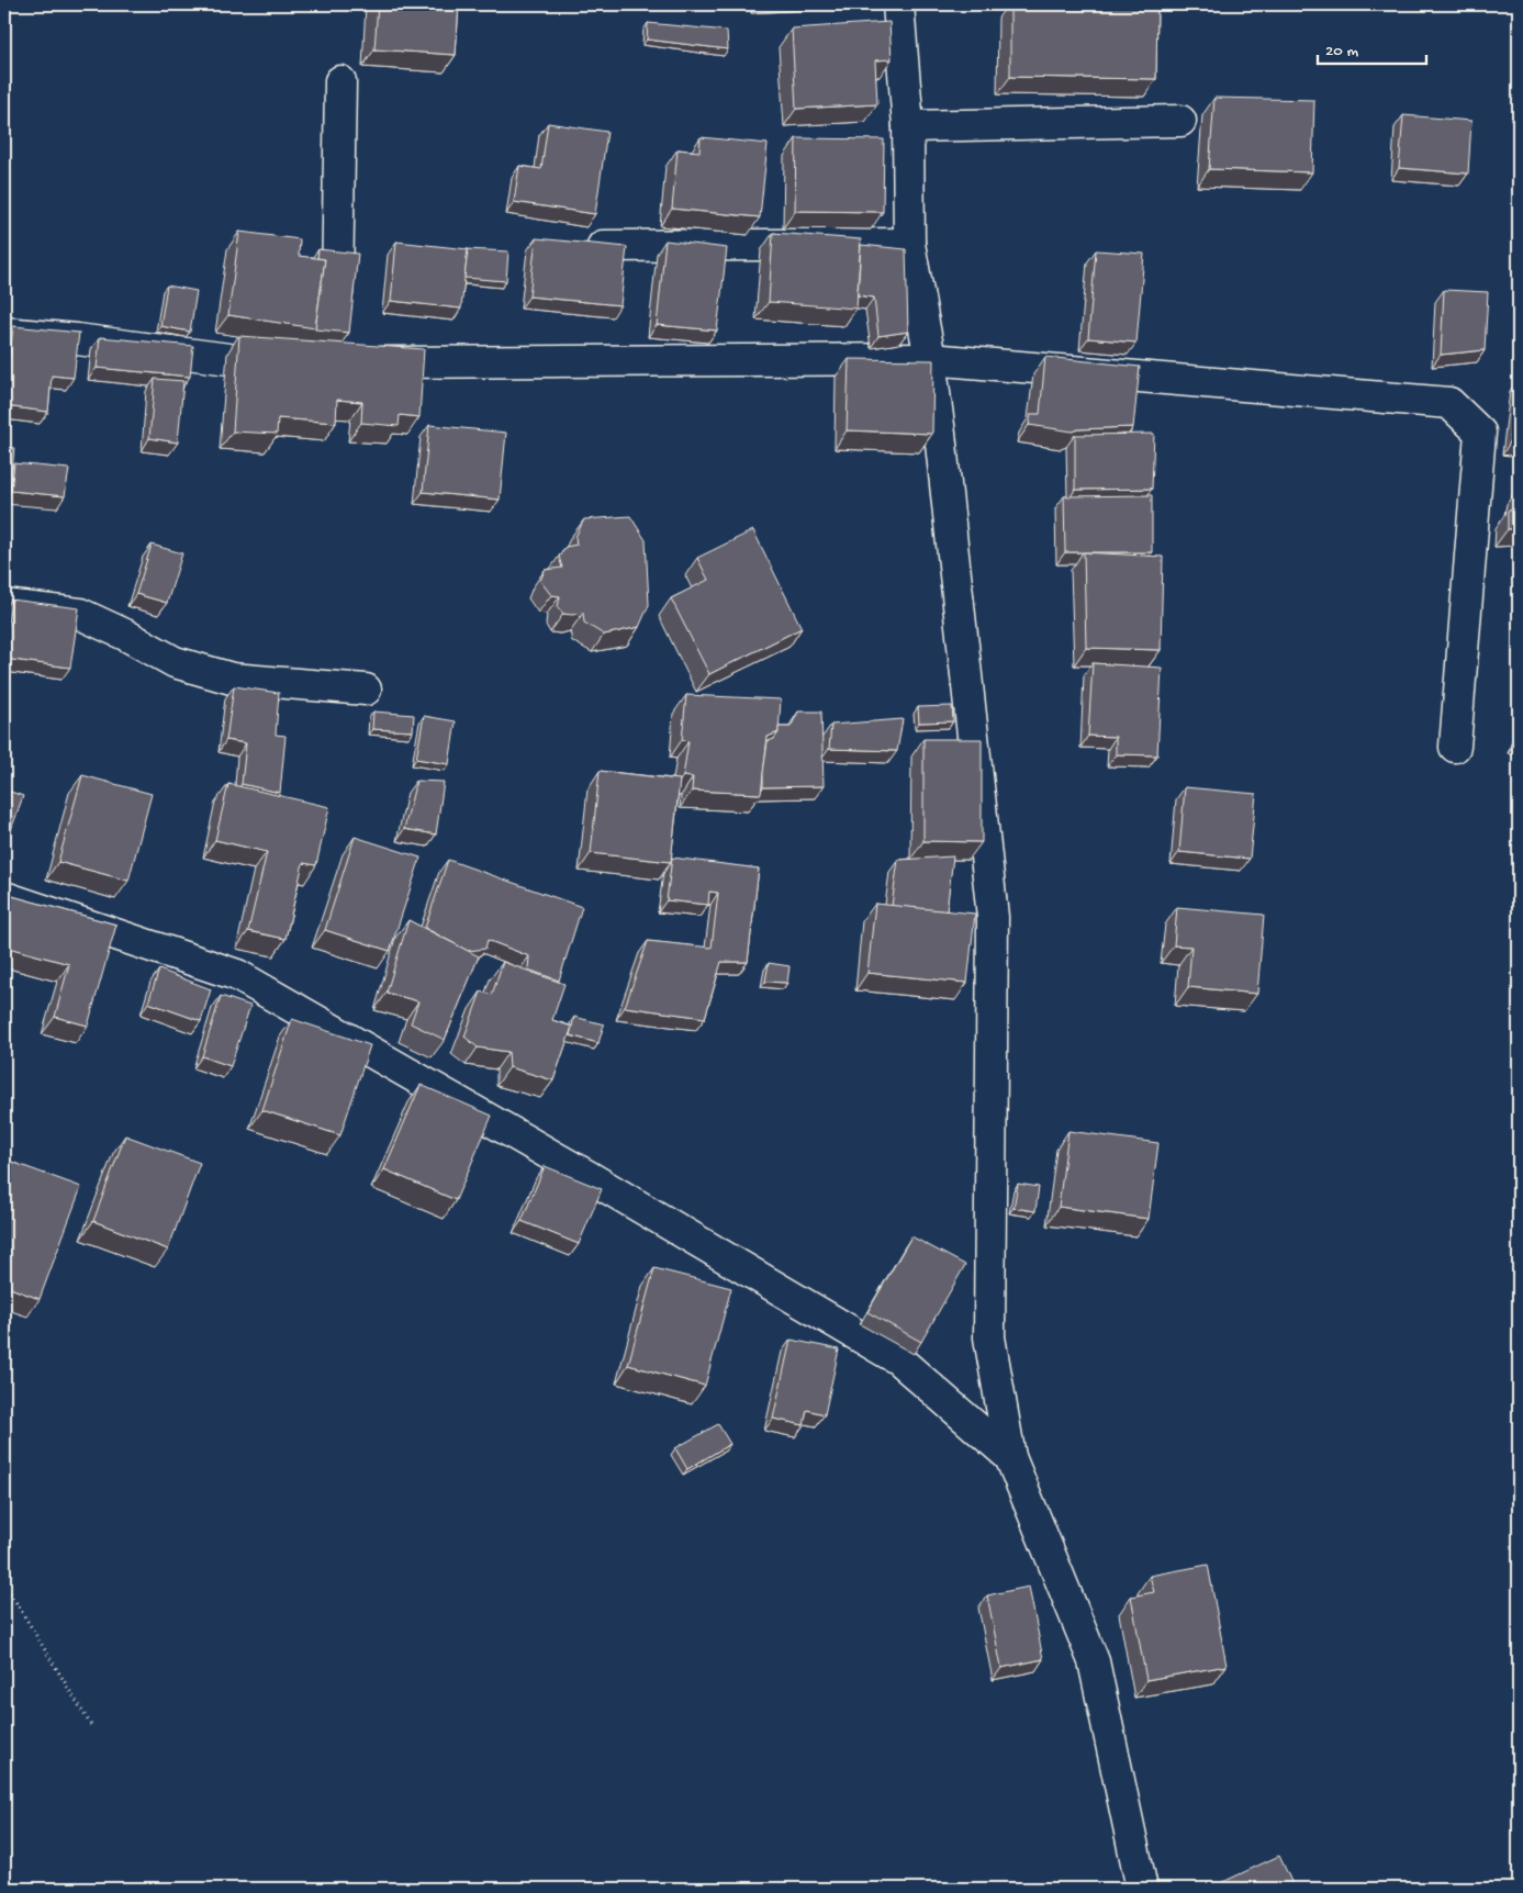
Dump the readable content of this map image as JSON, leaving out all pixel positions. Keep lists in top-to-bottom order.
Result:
{
  "scale_bar": "20 m"
}
